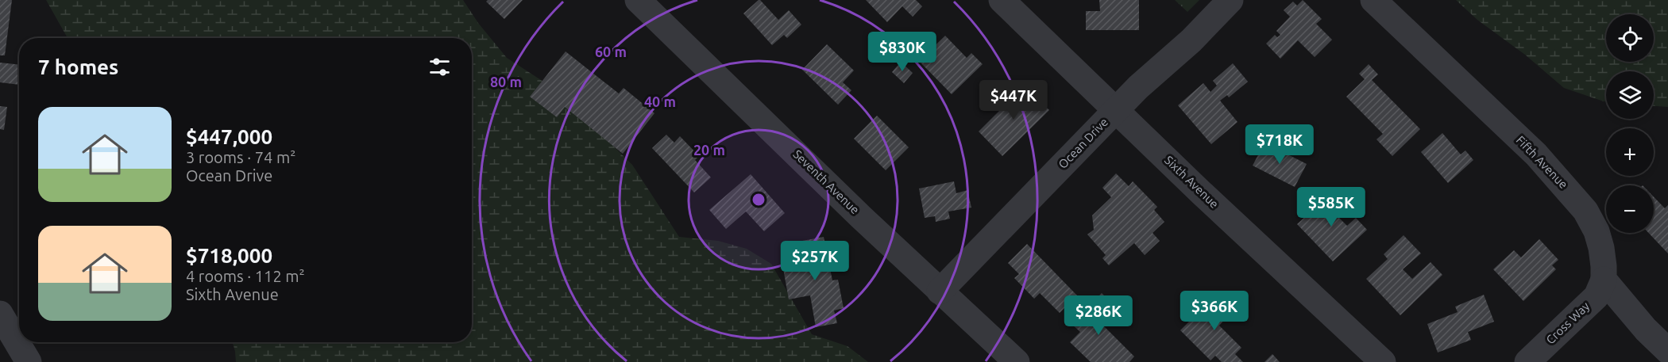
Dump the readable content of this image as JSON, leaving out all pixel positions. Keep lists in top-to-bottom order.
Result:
{
  "streets": {
    "street": [
      "Ocean Drive",
      "Fifth Avenue",
      "Seventh Avenue",
      "Sixth Avenue",
      "Cross Way"
    ]
  },
  "crossings": [
    ["Ocean Drive", "Seventh Avenue"],
    ["Ocean Drive", "Sixth Avenue"],
    ["Fifth Avenue", "Cross Way"]
  ],
  "page": {
    "map_buttons": ["+", "−"],
    "price": [
      "$830K",
      "$447K",
      "$718K",
      "$585K",
      "$257K",
      "$366K",
      "$286K"
    ],
    "heading": "7 homes",
    "list": [
      {
        "name": "$447,000",
        "note": "3 rooms · 74 m² · Ocean Drive"
      },
      {
        "name": "$718,000",
        "note": "4 rooms · 112 m² · Sixth Avenue"
      }
    ]
  },
  "rings": [
    "60 m",
    "80 m",
    "40 m",
    "20 m"
  ]
}
